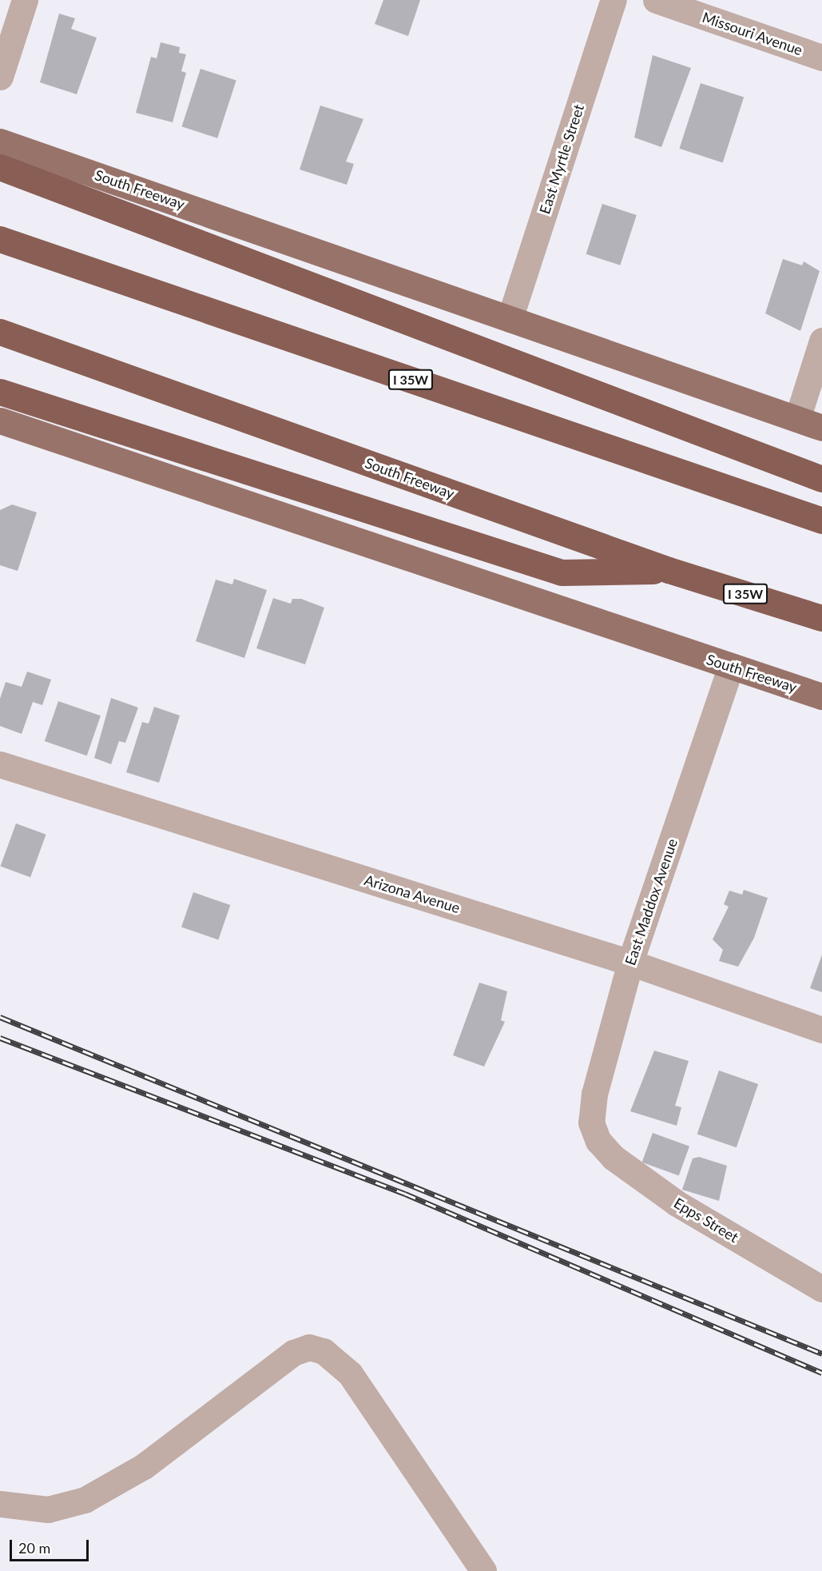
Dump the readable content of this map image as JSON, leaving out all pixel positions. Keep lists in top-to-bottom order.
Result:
{
  "streets": {
    "highway": ["South Freeway", "I 35W"],
    "street": [
      "Missouri Avenue",
      "East Myrtle Street",
      "Arizona Avenue",
      "East Maddox Avenue",
      "Epps Street"
    ]
  },
  "crossings": [
    ["East Myrtle Street", "South Freeway"],
    ["South Freeway", "East Maddox Avenue"],
    ["Arizona Avenue", "East Maddox Avenue"],
    ["East Maddox Avenue", "Epps Street"]
  ],
  "scale_bar": "20 m"
}
